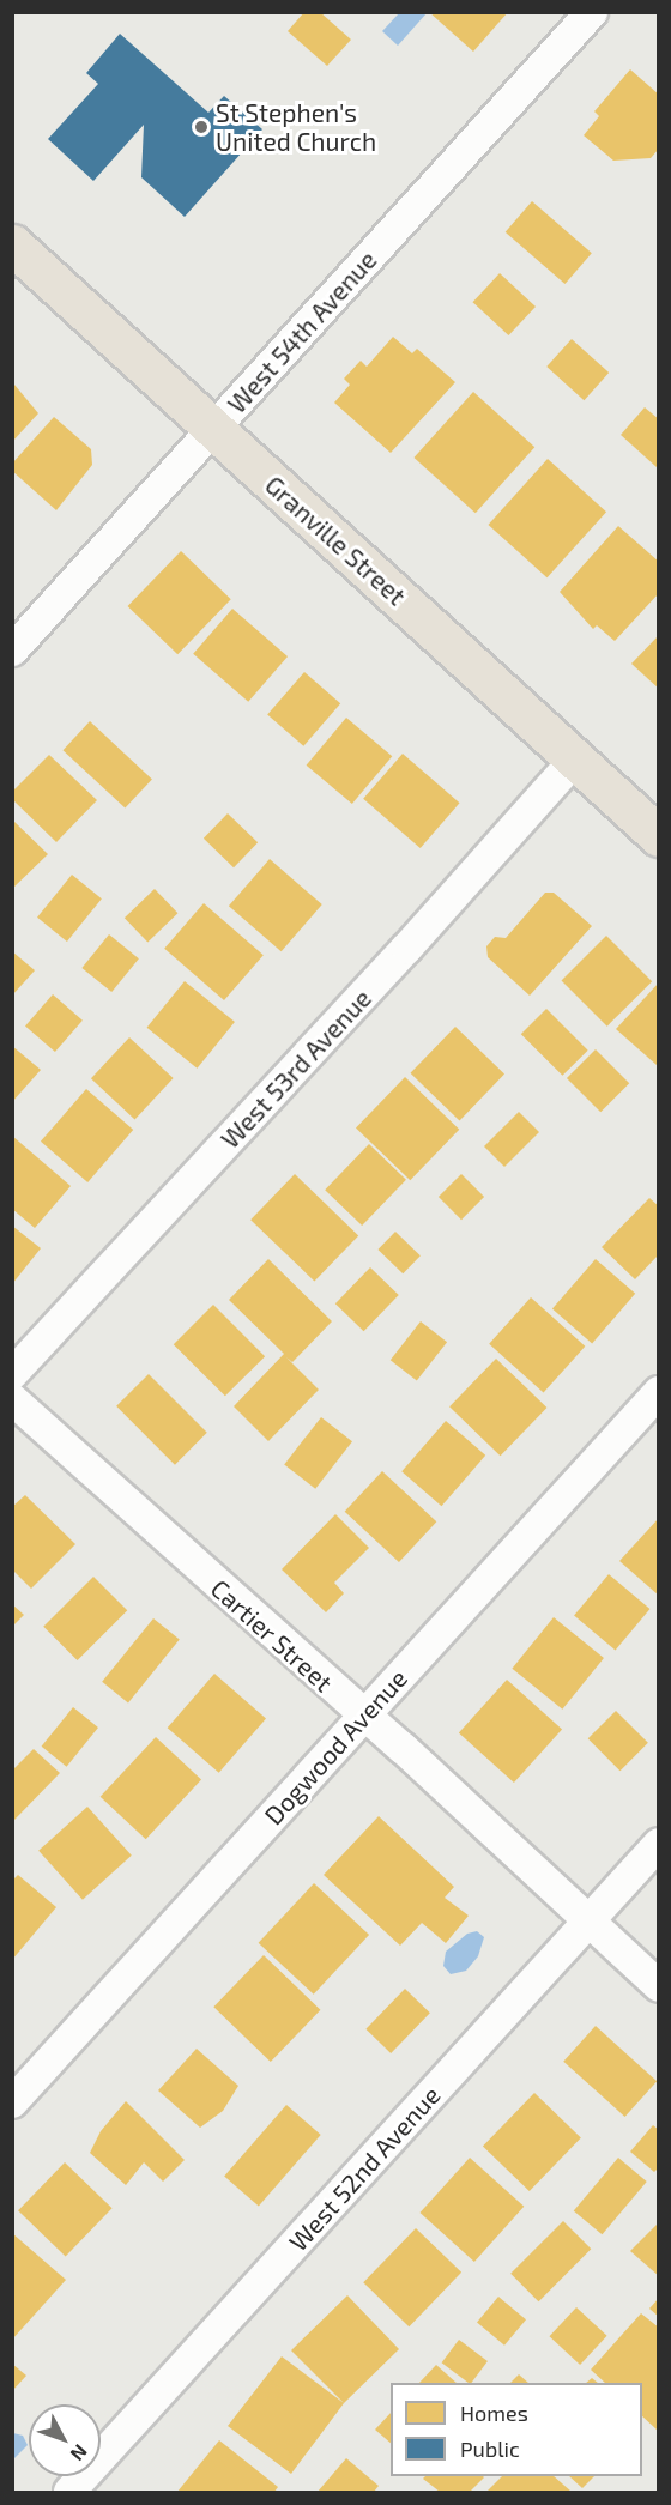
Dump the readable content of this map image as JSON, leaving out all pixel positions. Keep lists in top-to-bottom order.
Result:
{
  "streets": {
    "highway": ["Granville Street"],
    "street": [
      "West 54th Avenue",
      "West 53rd Avenue",
      "Cartier Street",
      "Dogwood Avenue",
      "West 52nd Avenue"
    ]
  },
  "crossings": [
    ["West 54th Avenue", "Granville Street"],
    ["Granville Street", "West 53rd Avenue"],
    ["Cartier Street", "Dogwood Avenue"],
    ["Cartier Street", "West 52nd Avenue"]
  ],
  "places": ["St Stephen's United Church"],
  "legend": ["Homes", "Public"],
  "north": "bottom right"
}
